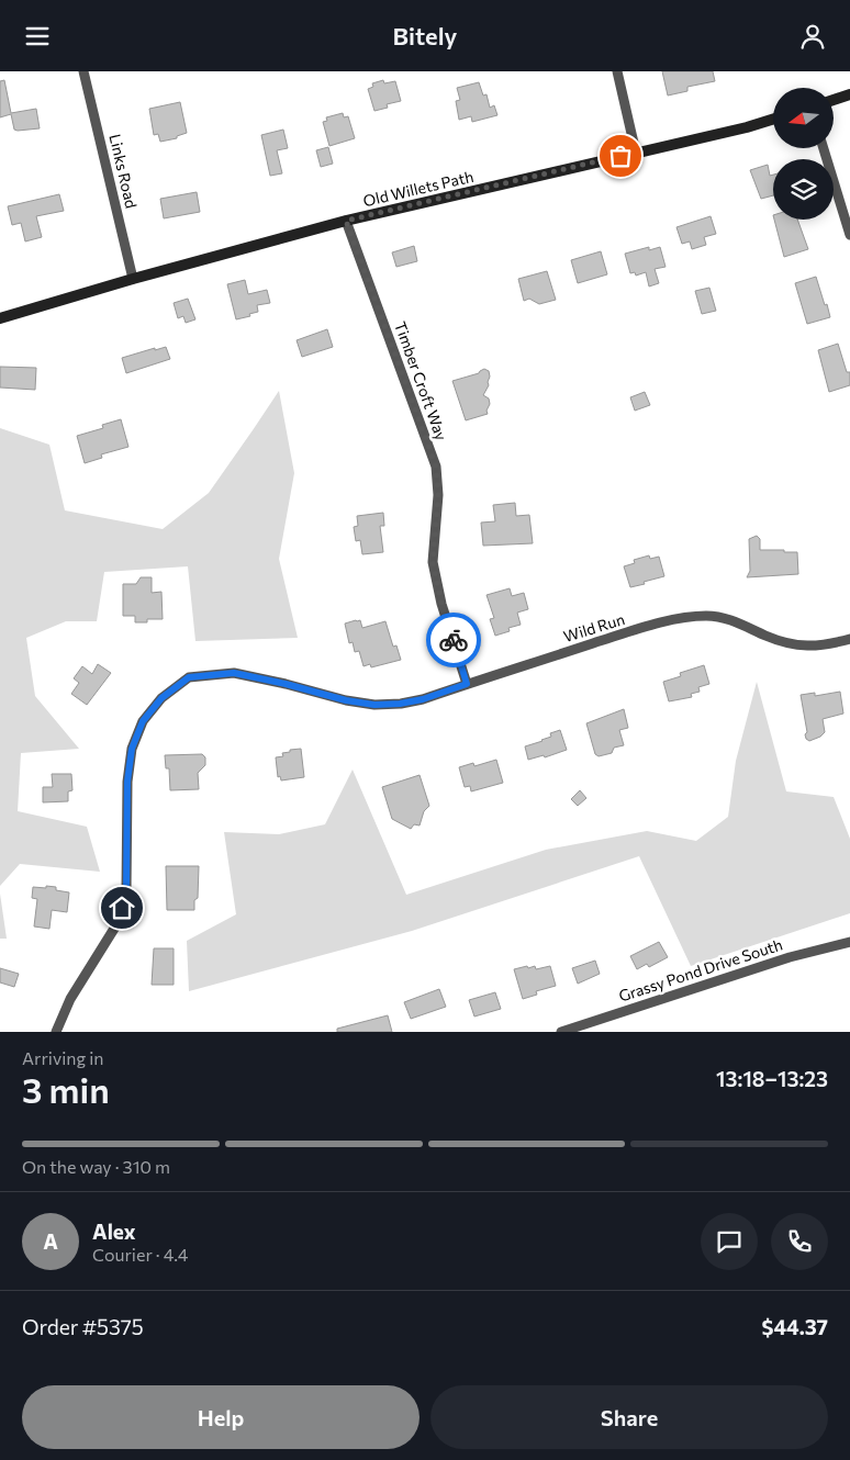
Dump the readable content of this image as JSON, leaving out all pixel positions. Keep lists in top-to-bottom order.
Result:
{
  "streets": {
    "main road": ["Old Willets Path"],
    "street": [
      "Links Road",
      "Timber Croft Way",
      "Wild Run",
      "Grassy Pond Drive South"
    ]
  },
  "crossings": [
    ["Links Road", "Old Willets Path"],
    ["Old Willets Path", "Timber Croft Way"],
    ["Timber Croft Way", "Wild Run"]
  ],
  "north": "left",
  "page": {
    "header": "Bitely",
    "heading": ["3 min", "Arriving in", "13:18–13:23"],
    "panel": [
      "Alex",
      "Courier · 4.4",
      "Order #5375",
      "$44.37"
    ],
    "bar": "On the way · 310 m",
    "round": "A",
    "buttons": ["Help", "Share"]
  }
}
